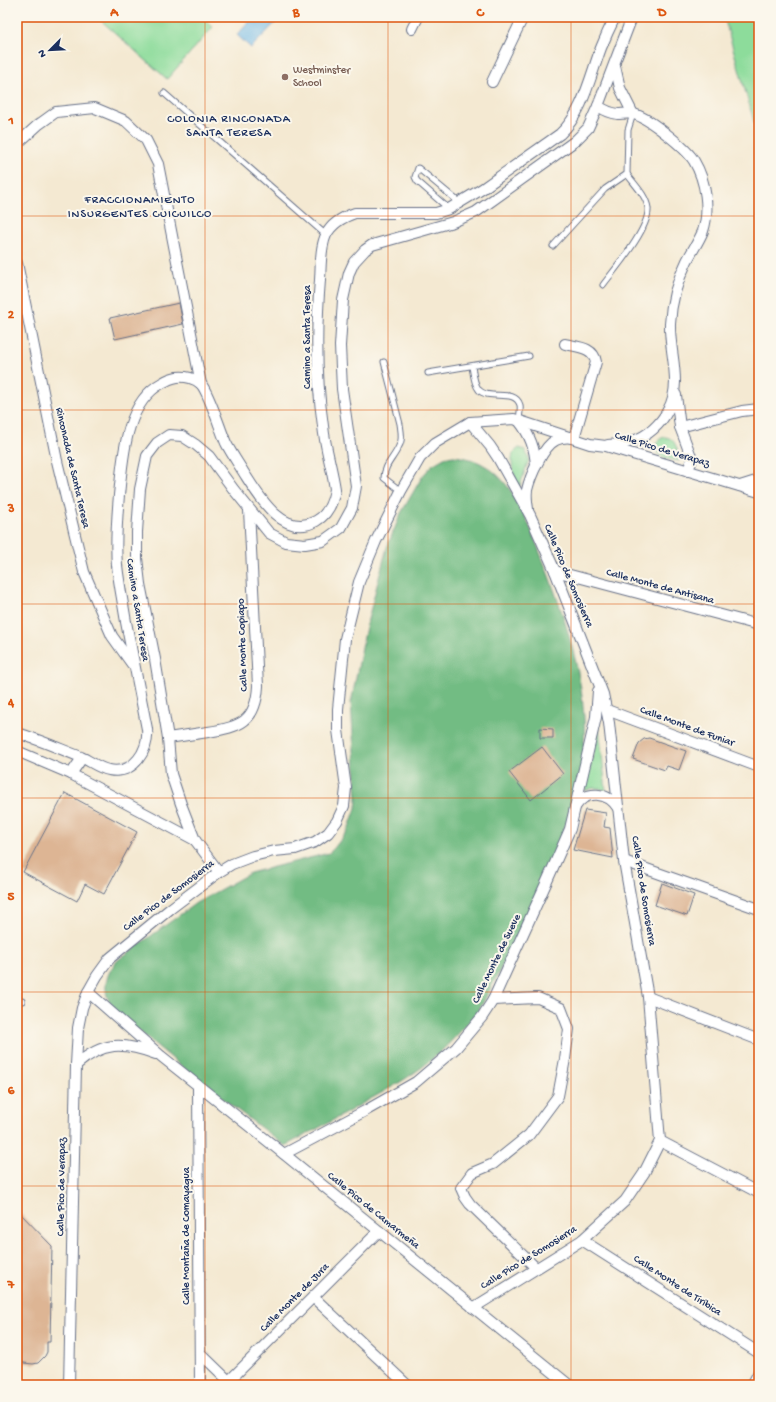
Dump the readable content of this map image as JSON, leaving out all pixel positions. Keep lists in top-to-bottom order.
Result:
{
  "streets": {
    "street": [
      "Camino a Santa Teresa",
      "Calle Pico de Verapaz",
      "Rinconada de Santa Teresa",
      "Calle Pico de Somosierra",
      "Calle Monte de Antisana",
      "Calle Monte Copiapo",
      "Calle Monte de Funiar",
      "Calle Monte de Sueve",
      "Calle Pico de Camarmeña",
      "Calle Montaña de Comayagua",
      "Calle Monte de Tiribica",
      "Calle Monte de Jura"
    ]
  },
  "crossings": [
    ["Camino a Santa Teresa", "Calle Pico de Verapaz"],
    ["Camino a Santa Teresa", "Rinconada de Santa Teresa"],
    ["Camino a Santa Teresa", "Calle Pico de Somosierra"],
    ["Camino a Santa Teresa", "Calle Monte Copiapo"],
    ["Calle Pico de Verapaz", "Calle Pico de Somosierra"],
    ["Calle Pico de Verapaz", "Calle Pico de Camarmeña"],
    ["Calle Pico de Somosierra", "Calle Monte de Antisana"],
    ["Calle Pico de Somosierra", "Calle Monte de Funiar"],
    ["Calle Pico de Somosierra", "Calle Monte de Sueve"],
    ["Calle Pico de Somosierra", "Calle Pico de Camarmeña"],
    ["Calle Pico de Somosierra", "Calle Monte de Tiribica"],
    ["Calle Monte de Sueve", "Calle Pico de Camarmeña"],
    ["Calle Pico de Camarmeña", "Calle Montaña de Comayagua"],
    ["Calle Pico de Camarmeña", "Calle Monte de Jura"]
  ],
  "districts": ["COLONIA RINCONADA SANTA TERESA", "FRACCIONAMIENTO INSURGENTES CUICUILCO"],
  "places": ["Westminster School"],
  "north": "bottom left",
  "grid": {
    "columns": [
      "A",
      "B",
      "C",
      "D"
    ],
    "rows": [
      "1",
      "2",
      "3",
      "4",
      "5",
      "6",
      "7"
    ]
  }
}
